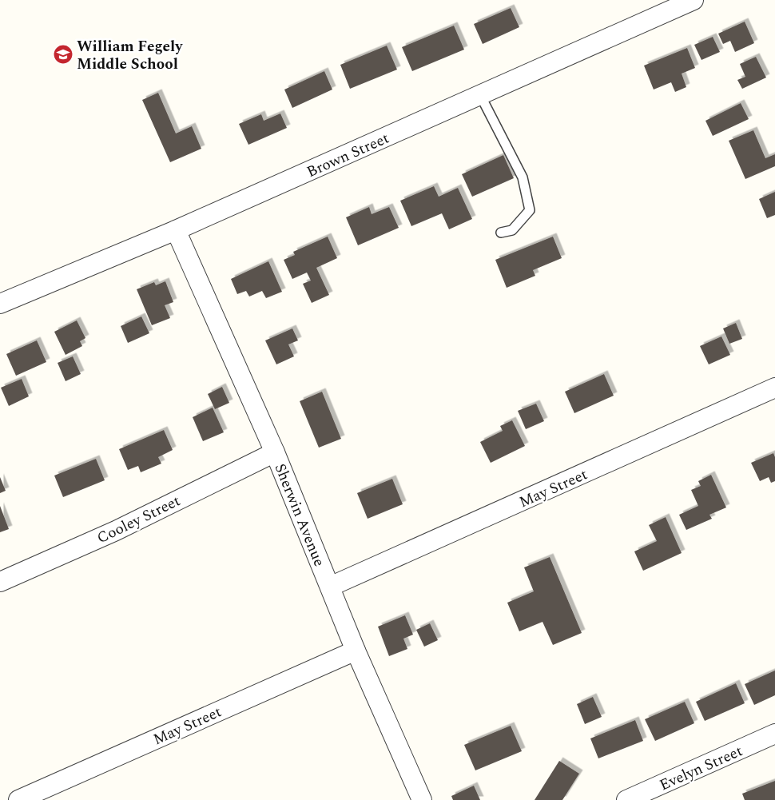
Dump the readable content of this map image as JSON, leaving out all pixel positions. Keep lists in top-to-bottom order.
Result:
{
  "streets": {
    "street": [
      "Brown Street",
      "May Street",
      "Sherwin Avenue",
      "Cooley Street",
      "Evelyn Street"
    ]
  },
  "crossings": [
    ["Brown Street", "Sherwin Avenue"],
    ["May Street", "Sherwin Avenue"],
    ["Sherwin Avenue", "Cooley Street"]
  ],
  "places": {
    "school or university": ["William Fegely Middle School"]
  }
}
